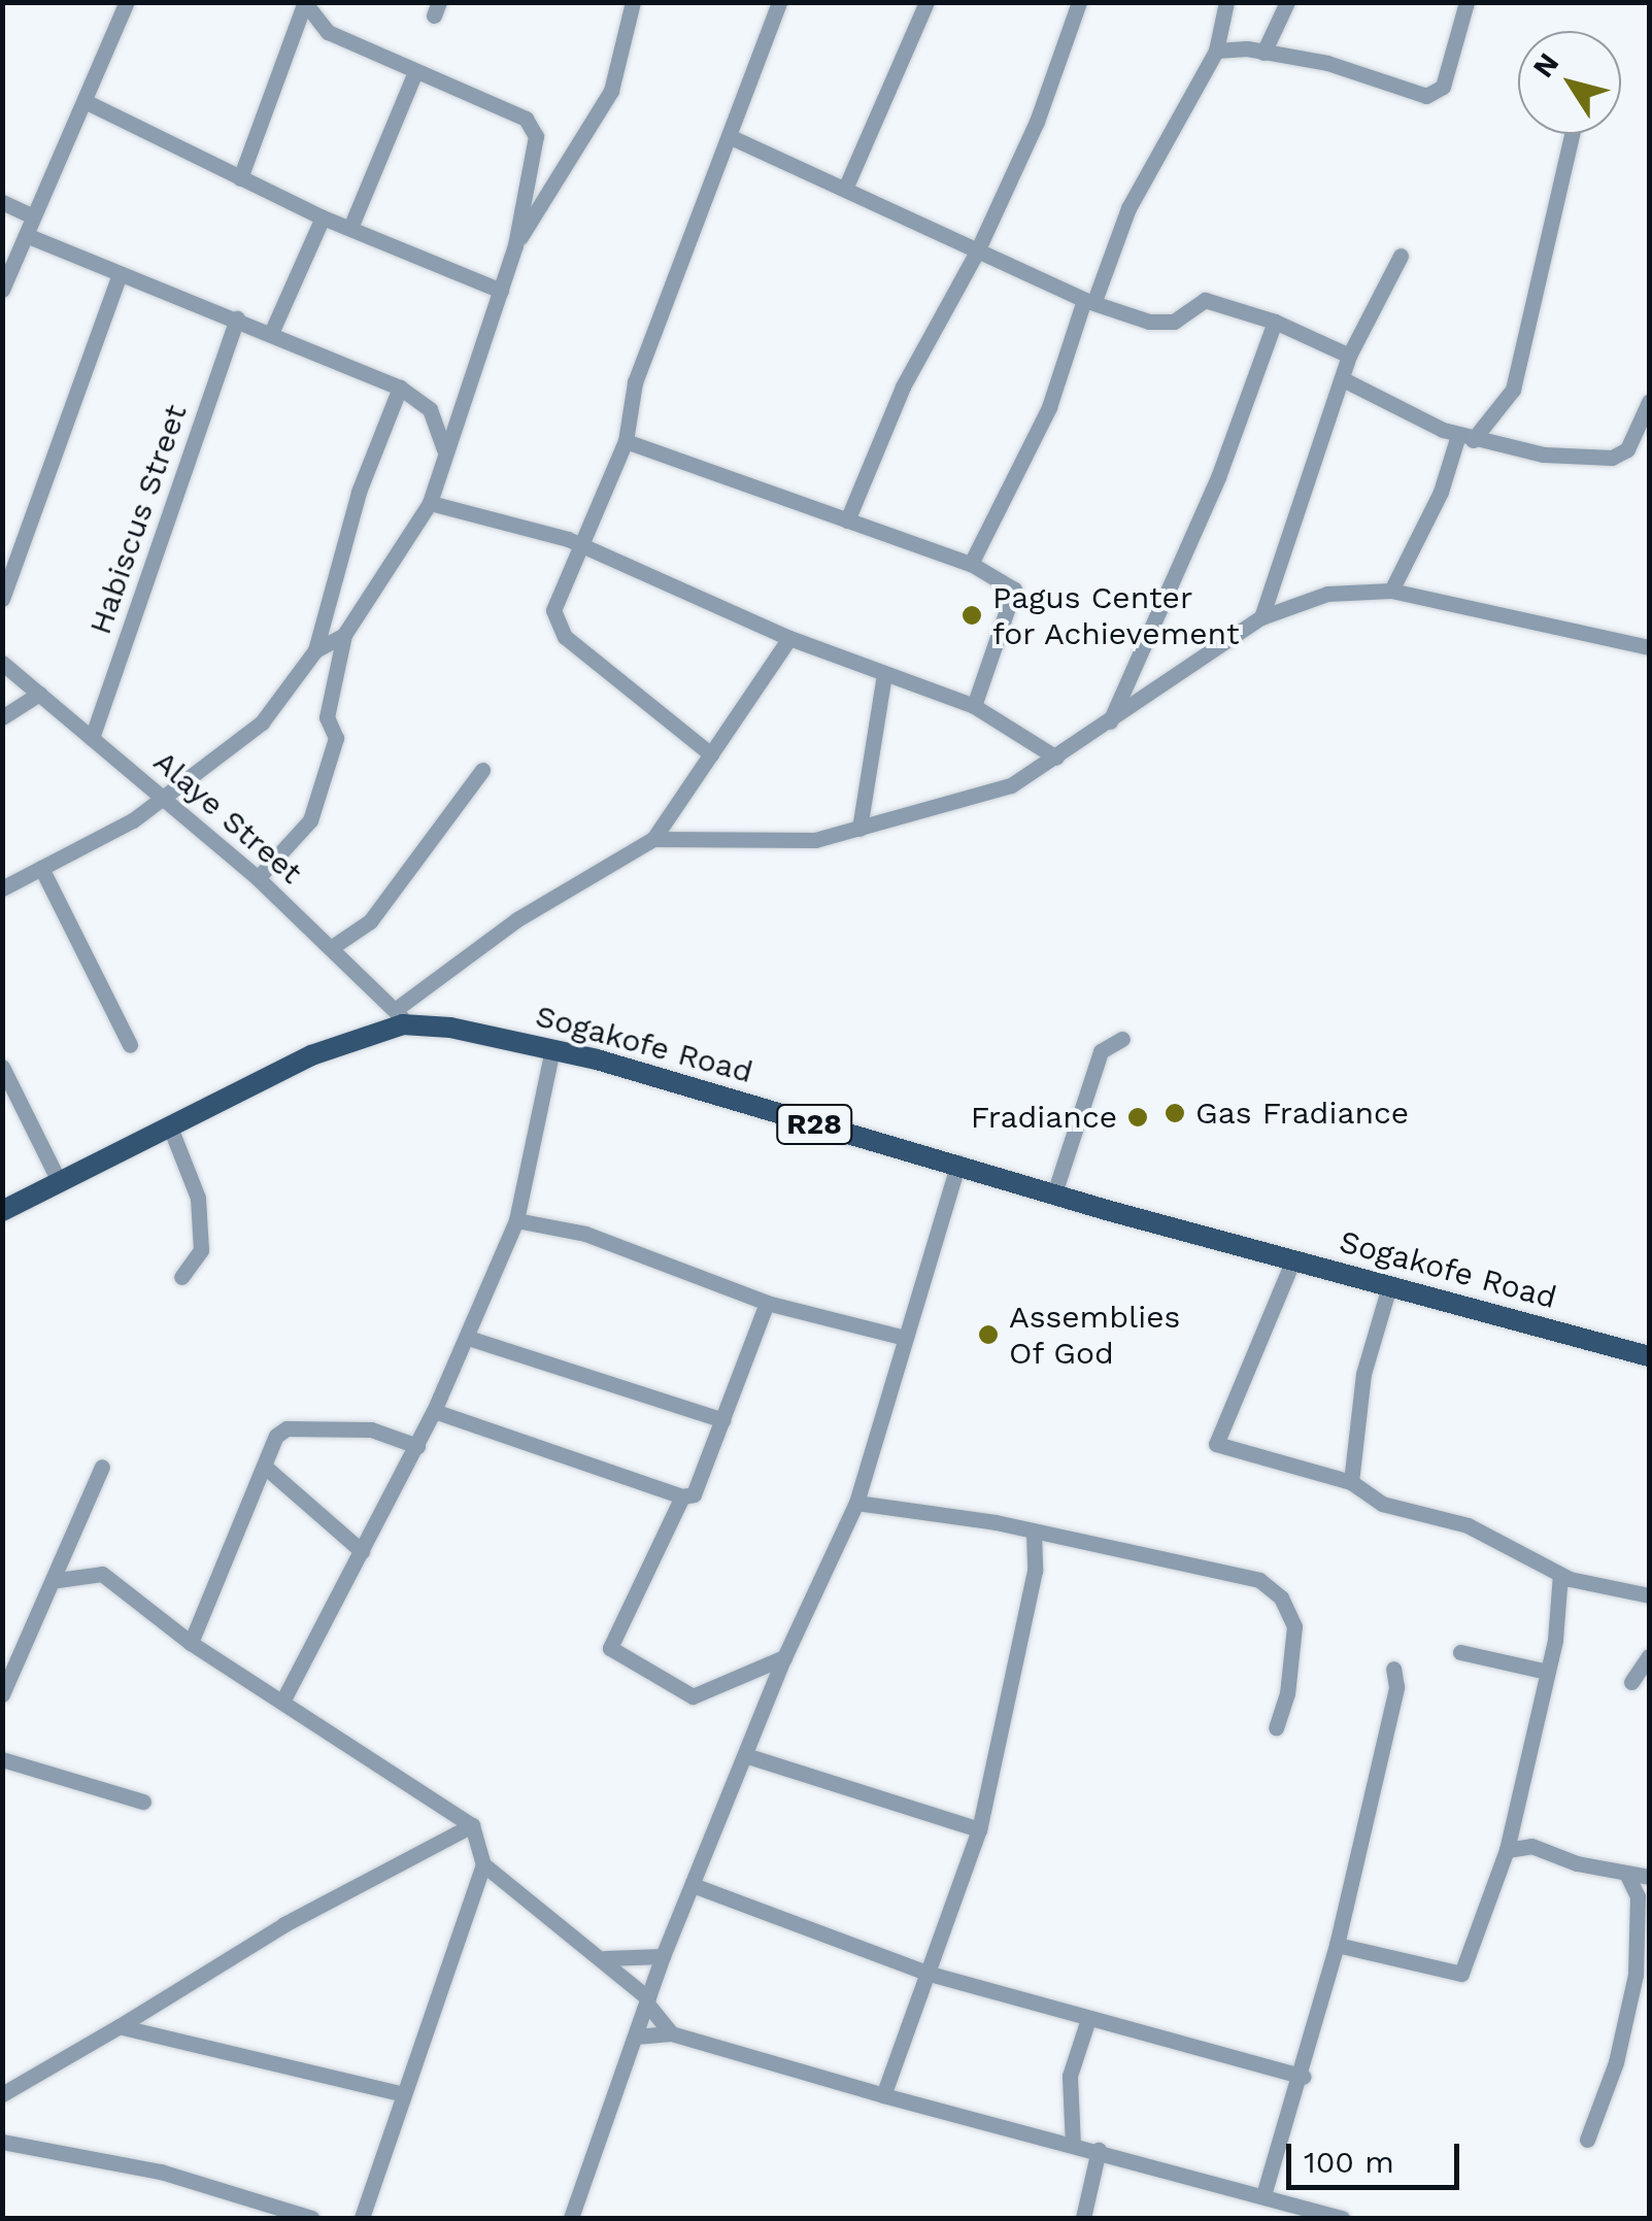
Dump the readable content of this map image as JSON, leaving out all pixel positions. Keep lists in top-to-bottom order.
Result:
{
  "streets": {
    "main road": ["Sogakofe Road", "R28"],
    "street": ["Habiscus Street", "Alaye Street"]
  },
  "crossings": [
    ["Habiscus Street", "Alaye Street"],
    ["Alaye Street", "Sogakofe Road"]
  ],
  "places": [
    "Pagus Center for Achievement",
    "Gas Fradiance",
    "Fradiance",
    "Assemblies Of God"
  ],
  "scale_bar": "100 m",
  "north": "top left"
}
